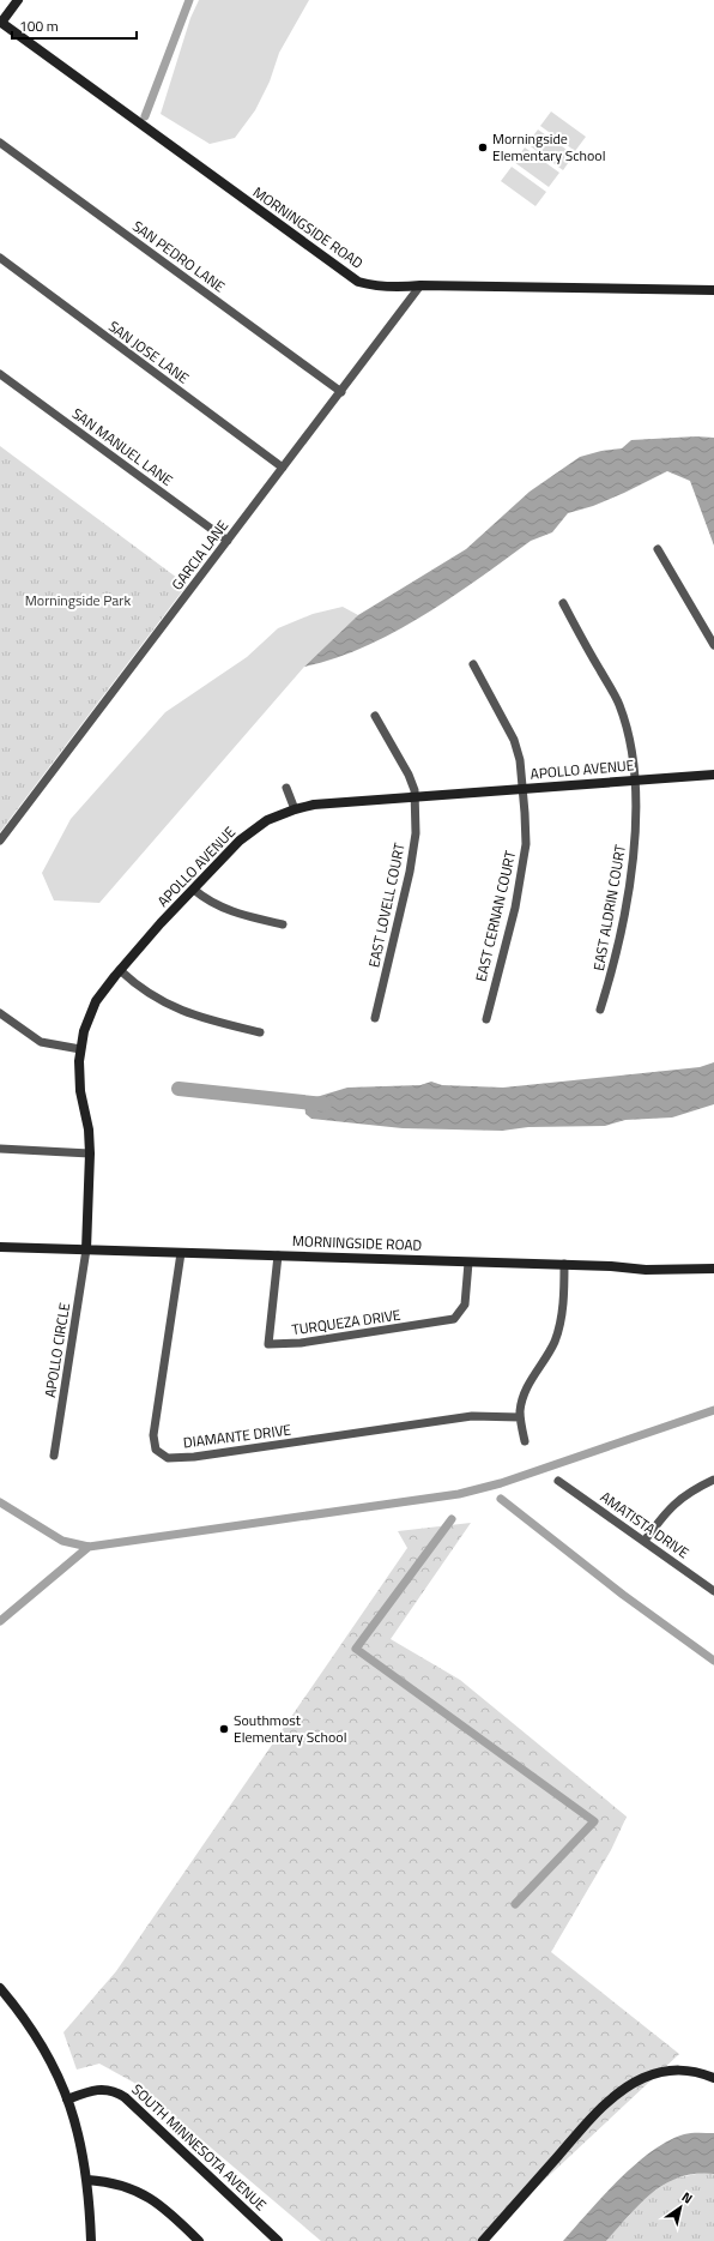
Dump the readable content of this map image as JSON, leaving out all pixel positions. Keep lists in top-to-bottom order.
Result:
{
  "streets": {
    "street": [
      "MORNINGSIDE ROAD",
      "SAN PEDRO LANE",
      "SAN JOSE LANE",
      "SAN MANUEL LANE",
      "GARCIA LANE",
      "APOLLO AVENUE",
      "EAST LOVELL COURT",
      "EAST ALDRIN COURT",
      "EAST CERNAN COURT",
      "TURQUEZA DRIVE",
      "APOLLO CIRCLE",
      "DIAMANTE DRIVE",
      "AMATISTA DRIVE",
      "SOUTH MINNESOTA AVENUE"
    ]
  },
  "crossings": [
    ["MORNINGSIDE ROAD", "GARCIA LANE"],
    ["MORNINGSIDE ROAD", "APOLLO AVENUE"],
    ["MORNINGSIDE ROAD", "TURQUEZA DRIVE"],
    ["MORNINGSIDE ROAD", "APOLLO CIRCLE"],
    ["MORNINGSIDE ROAD", "DIAMANTE DRIVE"],
    ["SAN PEDRO LANE", "GARCIA LANE"],
    ["SAN JOSE LANE", "GARCIA LANE"],
    ["SAN MANUEL LANE", "GARCIA LANE"],
    ["APOLLO AVENUE", "EAST LOVELL COURT"],
    ["APOLLO AVENUE", "EAST ALDRIN COURT"],
    ["APOLLO AVENUE", "EAST CERNAN COURT"],
    ["APOLLO AVENUE", "APOLLO CIRCLE"]
  ],
  "parks": ["Morningside Park"],
  "places": ["Morningside Elementary School", "Southmost Elementary School"],
  "scale_bar": "100 m",
  "north": "top right"
}
